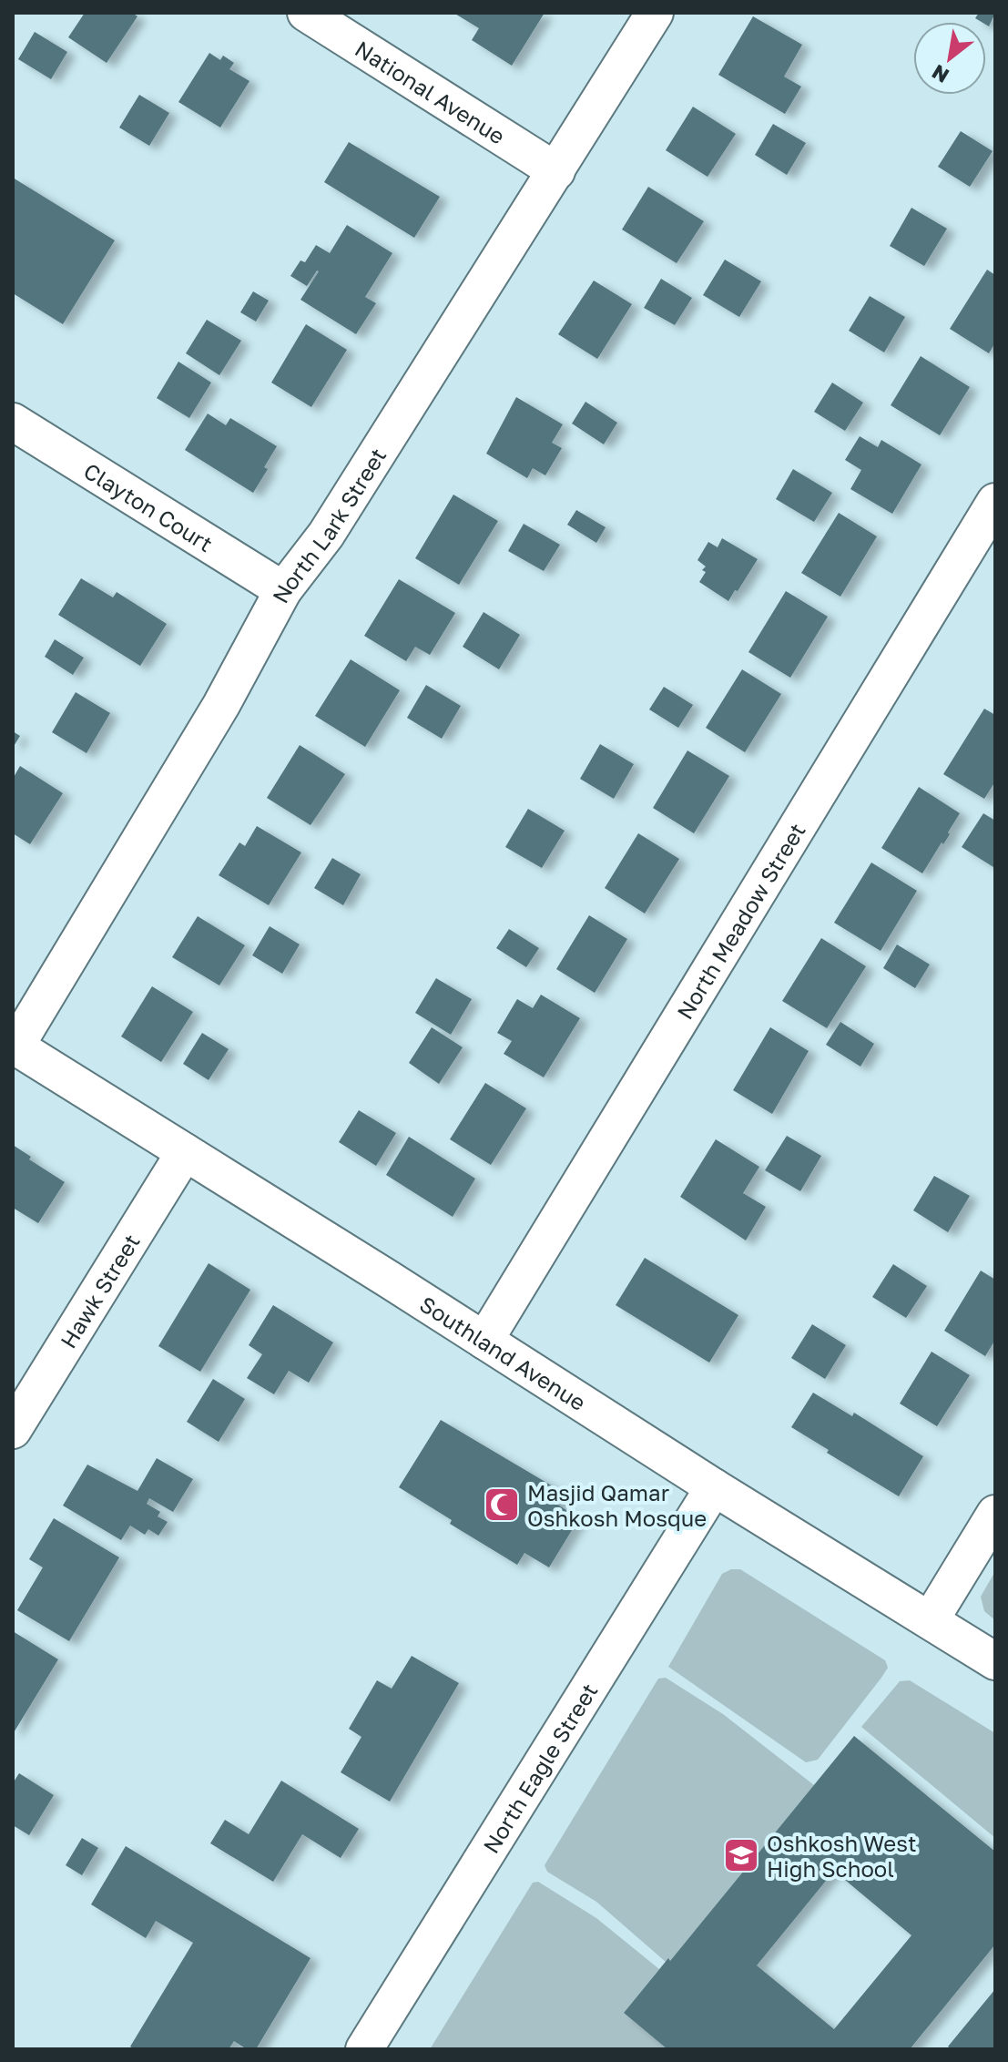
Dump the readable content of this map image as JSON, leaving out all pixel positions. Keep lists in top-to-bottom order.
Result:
{
  "streets": {
    "street": [
      "National Avenue",
      "Clayton Court",
      "North Lark Street",
      "North Meadow Street",
      "Hawk Street",
      "Southland Avenue",
      "North Eagle Street"
    ]
  },
  "crossings": [
    ["National Avenue", "North Lark Street"],
    ["Clayton Court", "North Lark Street"],
    ["North Lark Street", "Southland Avenue"],
    ["North Meadow Street", "Southland Avenue"],
    ["Hawk Street", "Southland Avenue"],
    ["Southland Avenue", "North Eagle Street"]
  ],
  "places": {
    "mosque": ["Masjid Qamar Oshkosh Mosque"],
    "school or university": ["Oshkosh West High School"]
  },
  "north": "bottom left"
}
